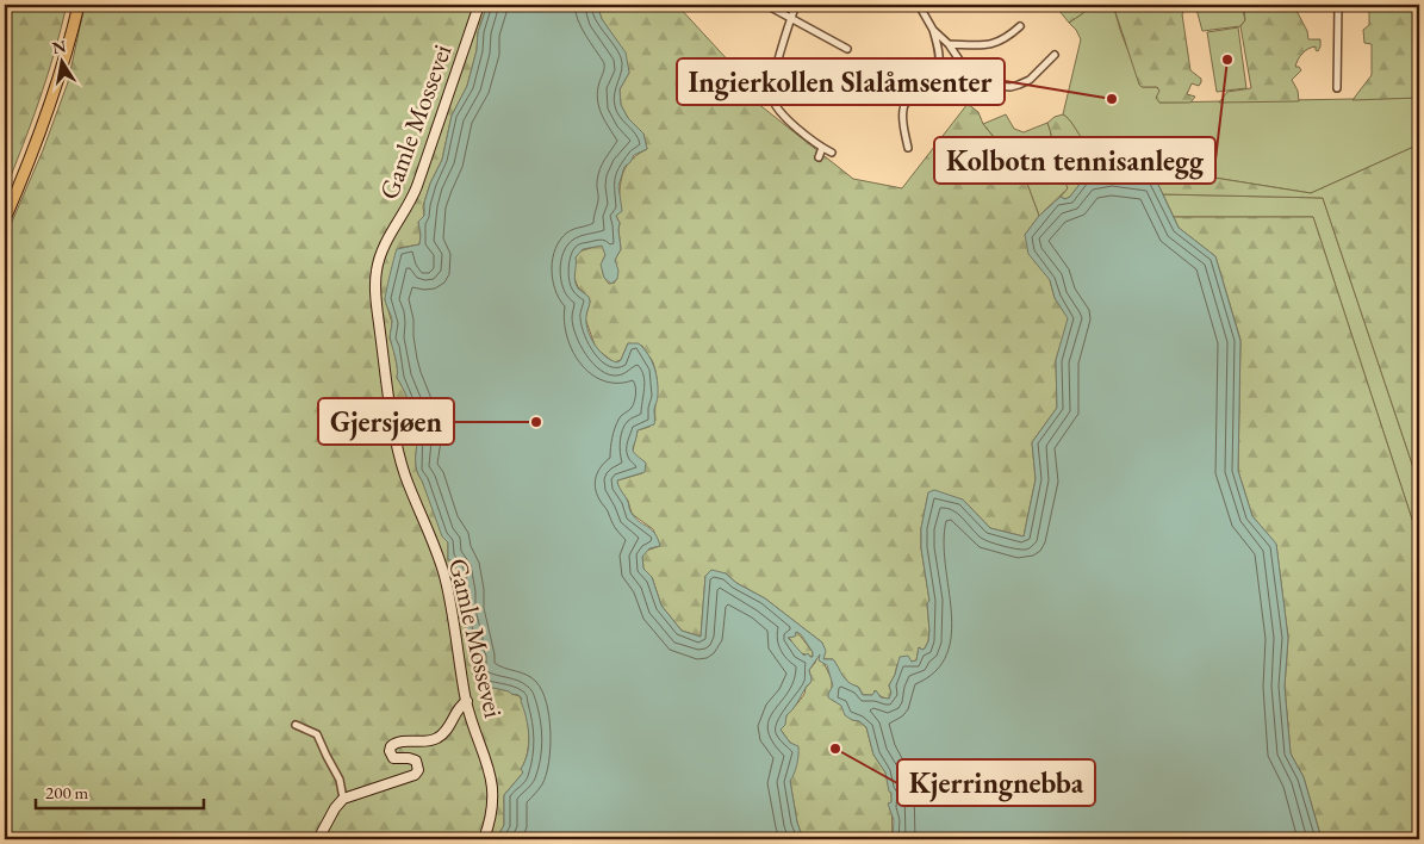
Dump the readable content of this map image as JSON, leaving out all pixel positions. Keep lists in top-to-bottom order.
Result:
{
  "streets": {
    "main road": ["Gamle Mossevei"]
  },
  "places": [
    "Kolbotn tennisanlegg",
    "Ingierkollen Slalåmsenter",
    "Gjersjøen",
    "Kjerringnebba"
  ],
  "scale_bar": "200 m",
  "north": "top"
}
